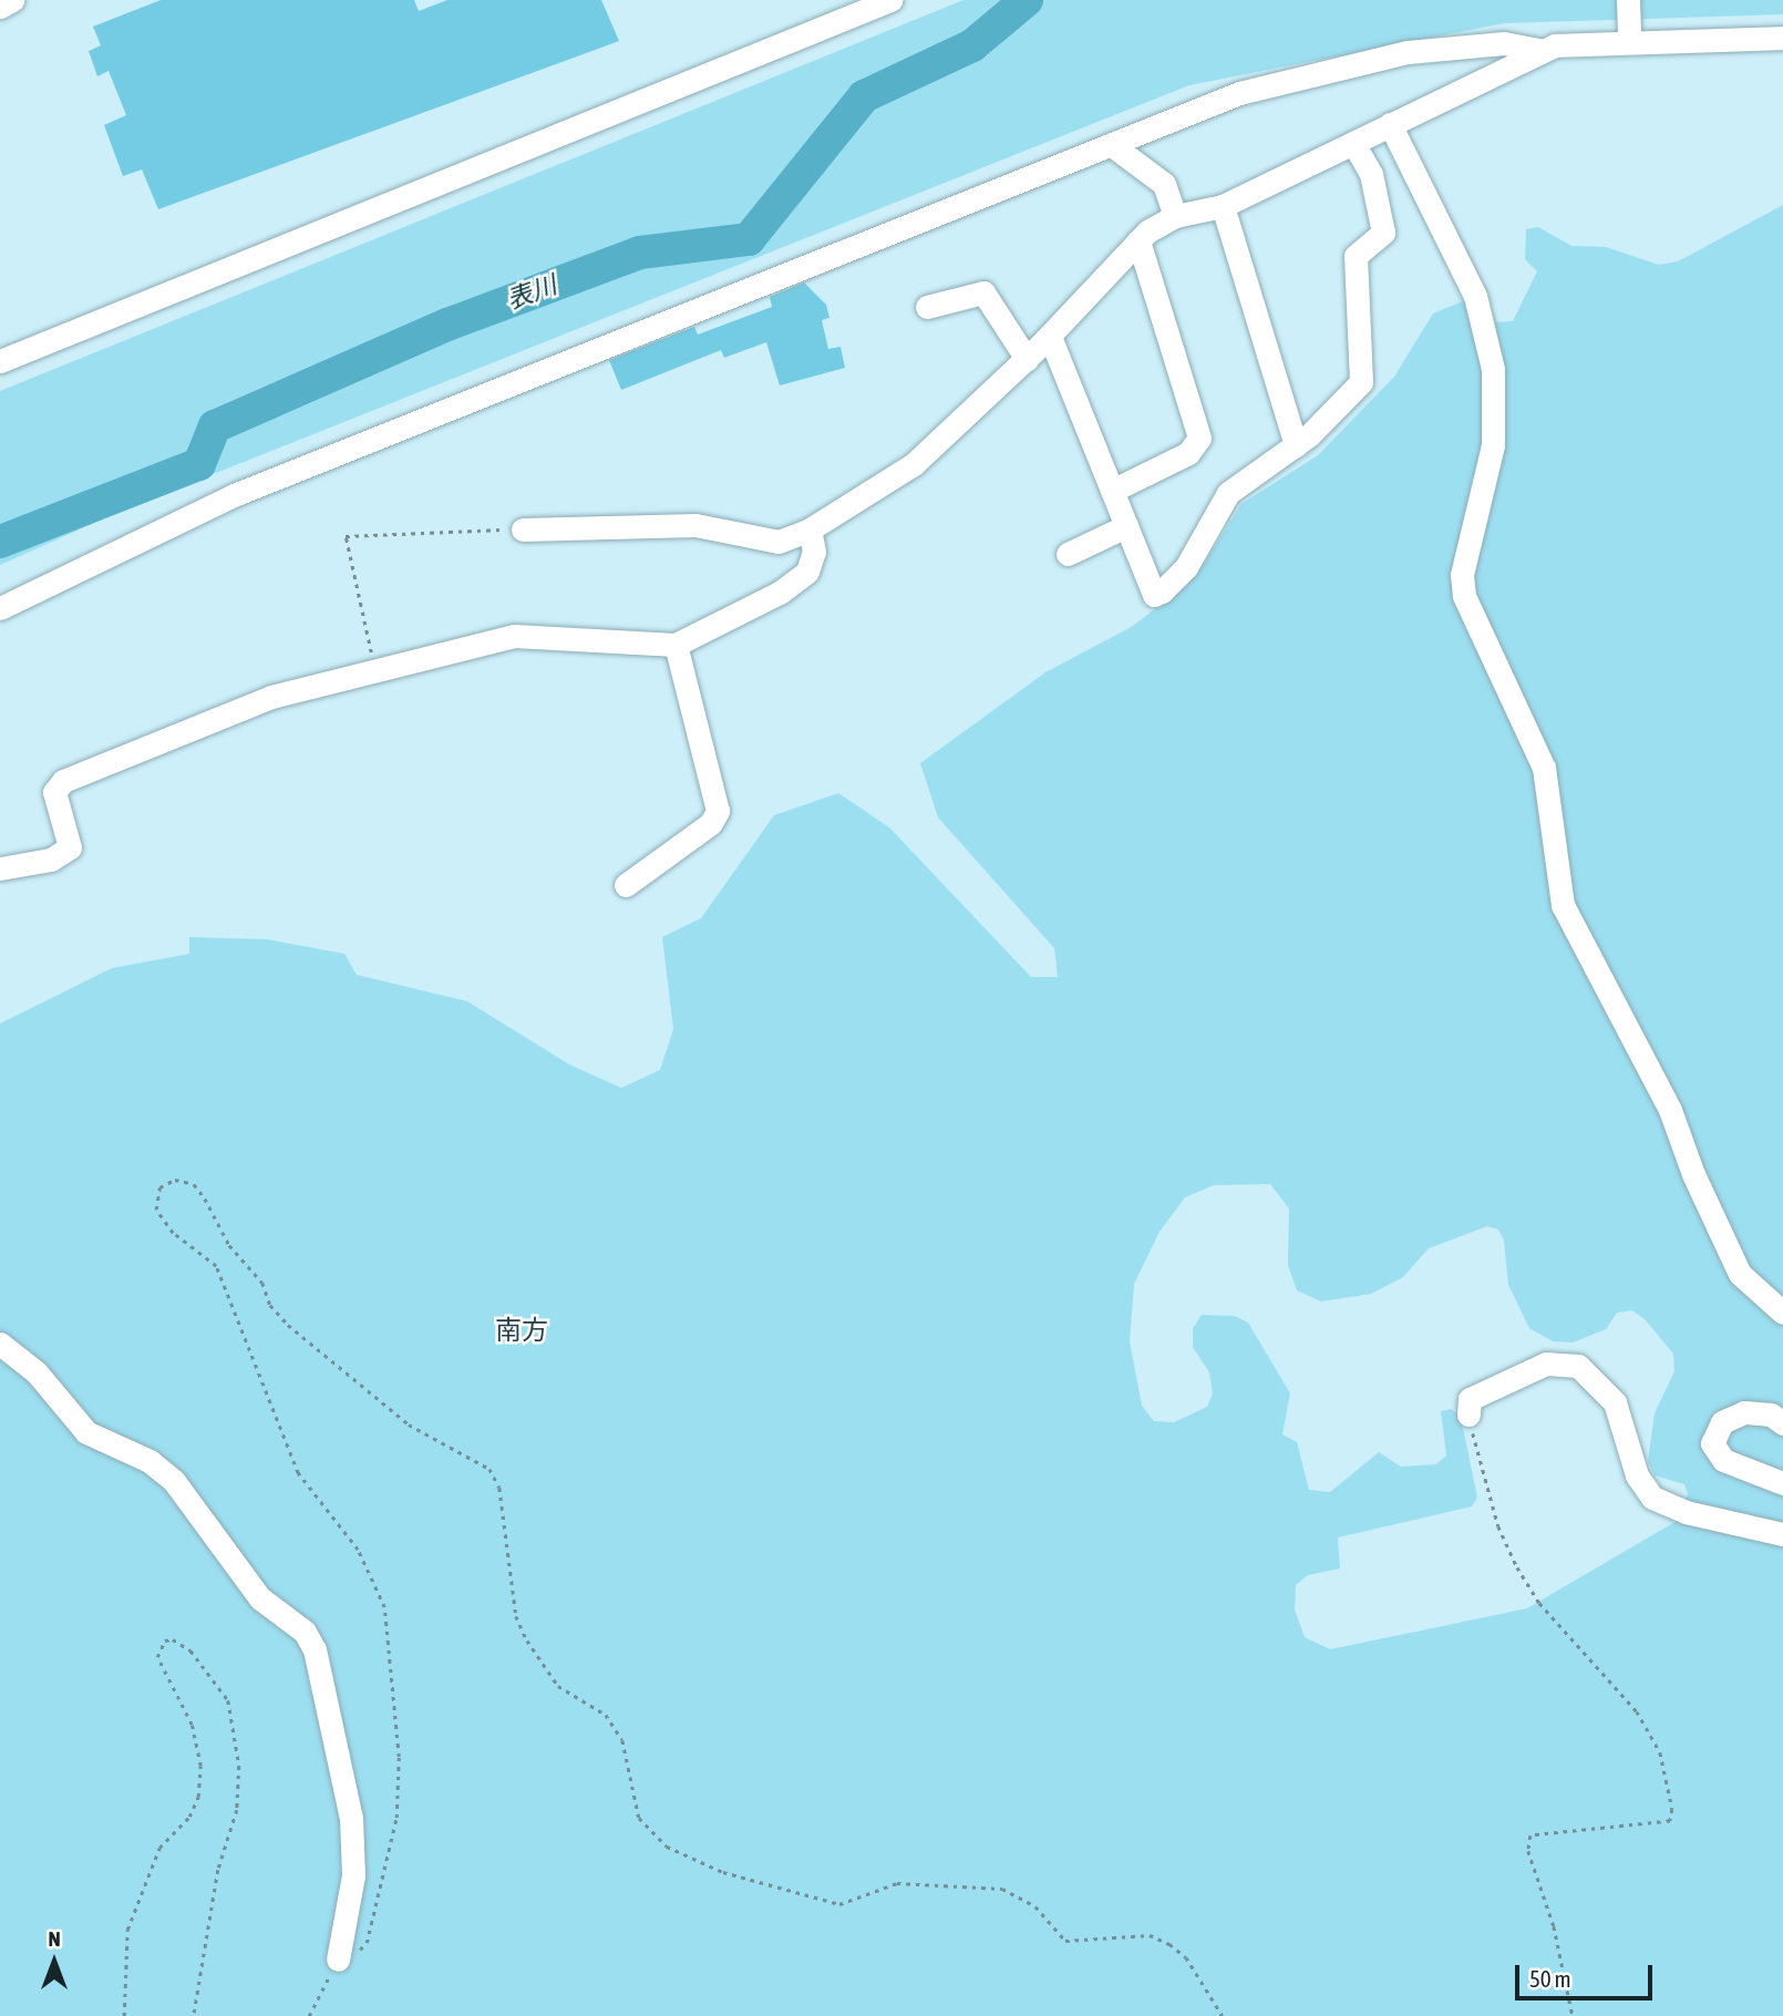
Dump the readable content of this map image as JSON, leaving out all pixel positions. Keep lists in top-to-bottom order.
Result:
{
  "districts": ["南方"],
  "water": ["表川"],
  "scale_bar": "50 m",
  "north": "top"
}
